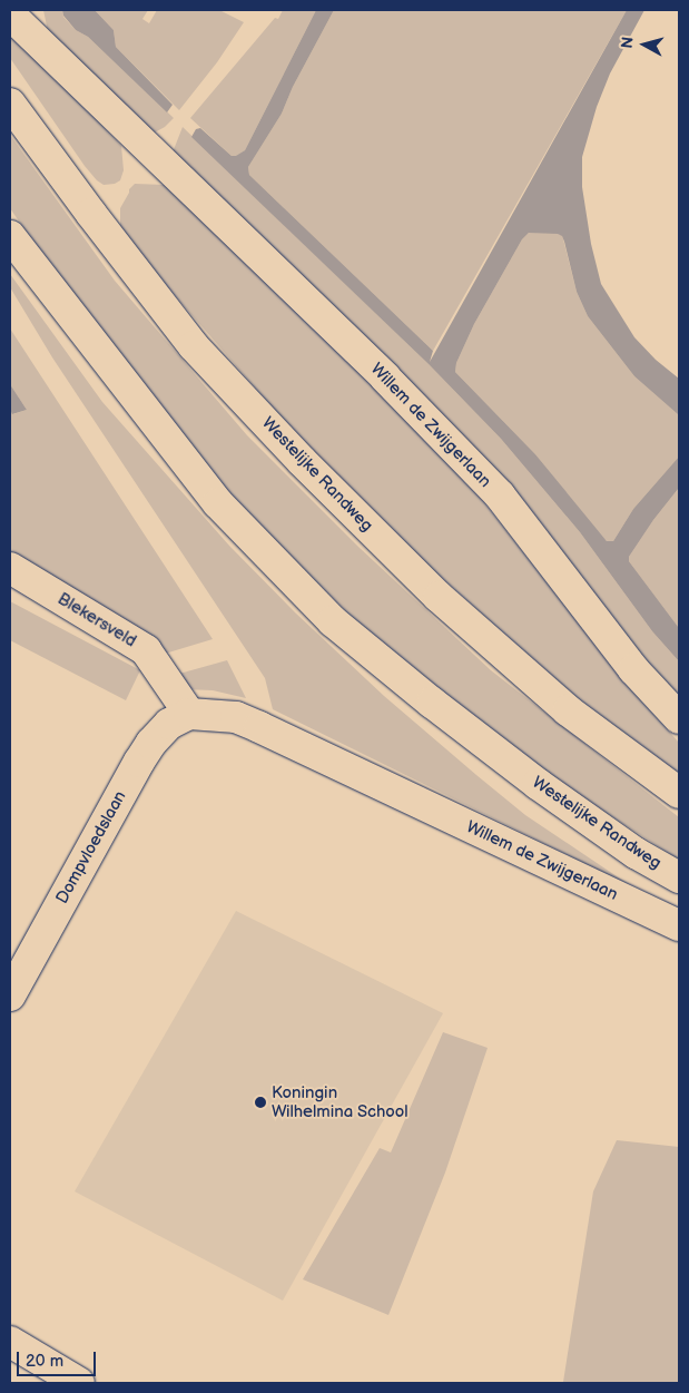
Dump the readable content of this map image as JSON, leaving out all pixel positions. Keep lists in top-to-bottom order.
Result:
{
  "streets": {
    "street": [
      "Willem de Zwijgerlaan",
      "Westelijke Randweg",
      "Blekersveld",
      "Dompvloedslaan"
    ]
  },
  "crossings": [
    ["Willem de Zwijgerlaan", "Blekersveld"],
    ["Willem de Zwijgerlaan", "Dompvloedslaan"],
    ["Blekersveld", "Dompvloedslaan"]
  ],
  "places": ["Koningin Wilhelmina School"],
  "scale_bar": "20 m",
  "north": "left"
}
